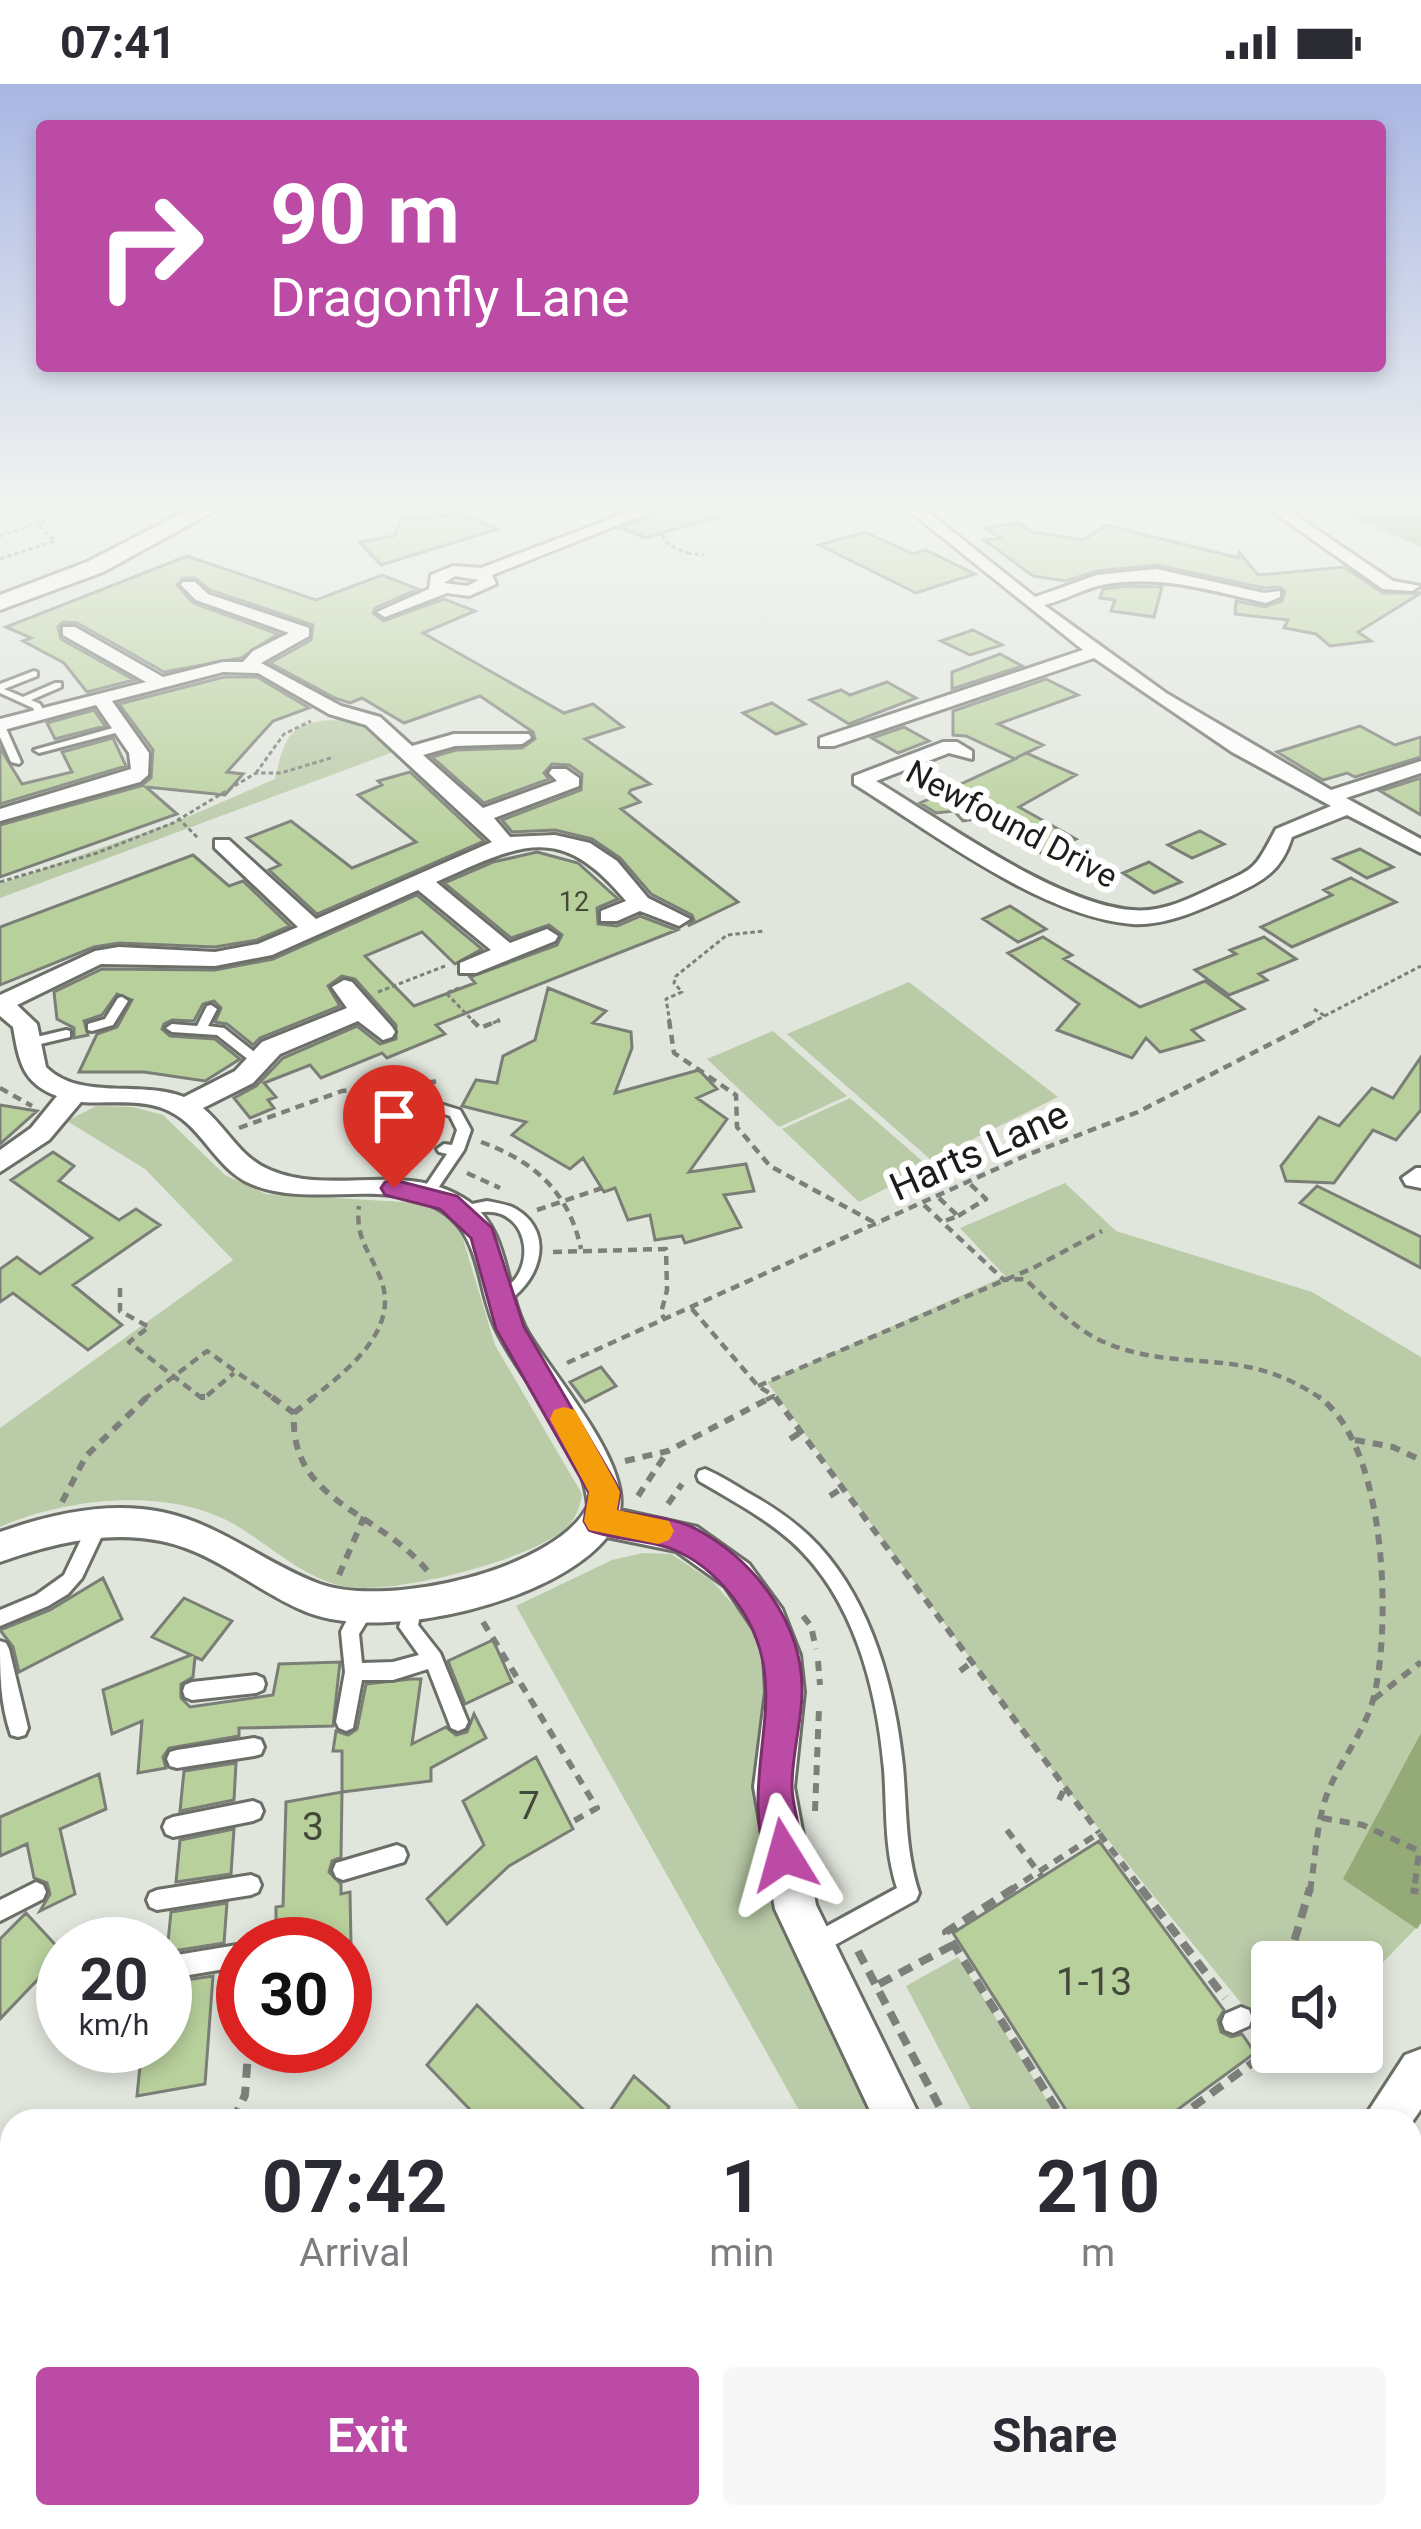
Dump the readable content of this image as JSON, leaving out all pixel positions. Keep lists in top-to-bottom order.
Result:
{
  "streets": {
    "street": ["Newfound Drive"],
    "path": ["Harts Lane"]
  },
  "house_numbers": [
    "12",
    "7",
    "3",
    "1-13"
  ],
  "page": {
    "status": "07:41",
    "turn": ["90 m", "Dragonfly Lane"],
    "speed": "20 km/h",
    "limit": "30",
    "eta": [
      "07:42",
      "Arrival",
      "1",
      "min",
      "210",
      "m"
    ],
    "buttons": ["Exit", "Share"]
  }
}
